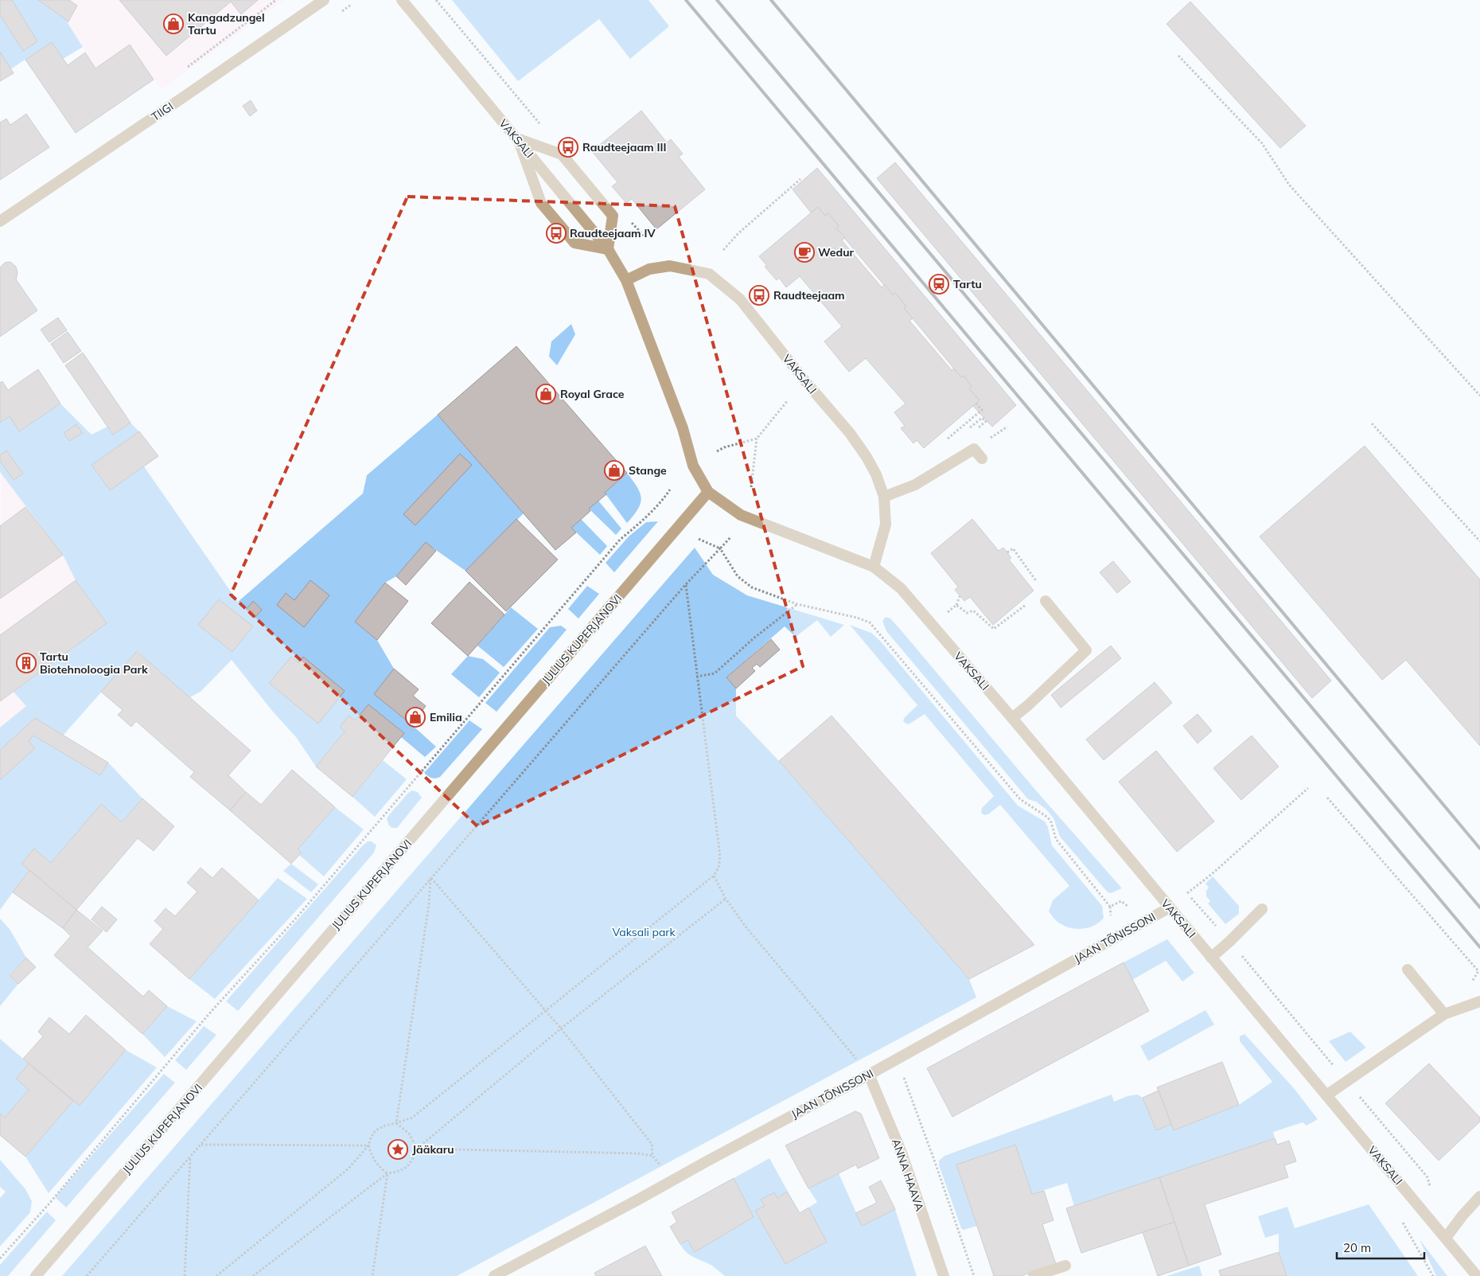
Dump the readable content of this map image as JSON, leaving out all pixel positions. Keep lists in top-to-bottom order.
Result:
{
  "streets": {
    "street": [
      "TIIGI",
      "VAKSALI",
      "JULIUS KUPERJANOVI",
      "JAAN TÕNISSONI",
      "ANNA HAAVA"
    ]
  },
  "crossings": [
    ["VAKSALI", "JULIUS KUPERJANOVI"],
    ["VAKSALI", "JAAN TÕNISSONI"],
    ["JAAN TÕNISSONI", "ANNA HAAVA"]
  ],
  "parks": ["Vaksali park"],
  "places": {
    "shop": [
      "Kangadzungel Tartu",
      "Royal Grace",
      "Stange",
      "Emilia"
    ],
    "bus stop": ["Raudteejaam III", "Raudteejaam IV", "Raudteejaam"],
    "cafe": ["Wedur"],
    "station": ["Tartu"],
    "building": ["Tartu Biotehnoloogia Park"],
    "place": ["Jääkaru"]
  },
  "scale_bar": "20 m"
}
